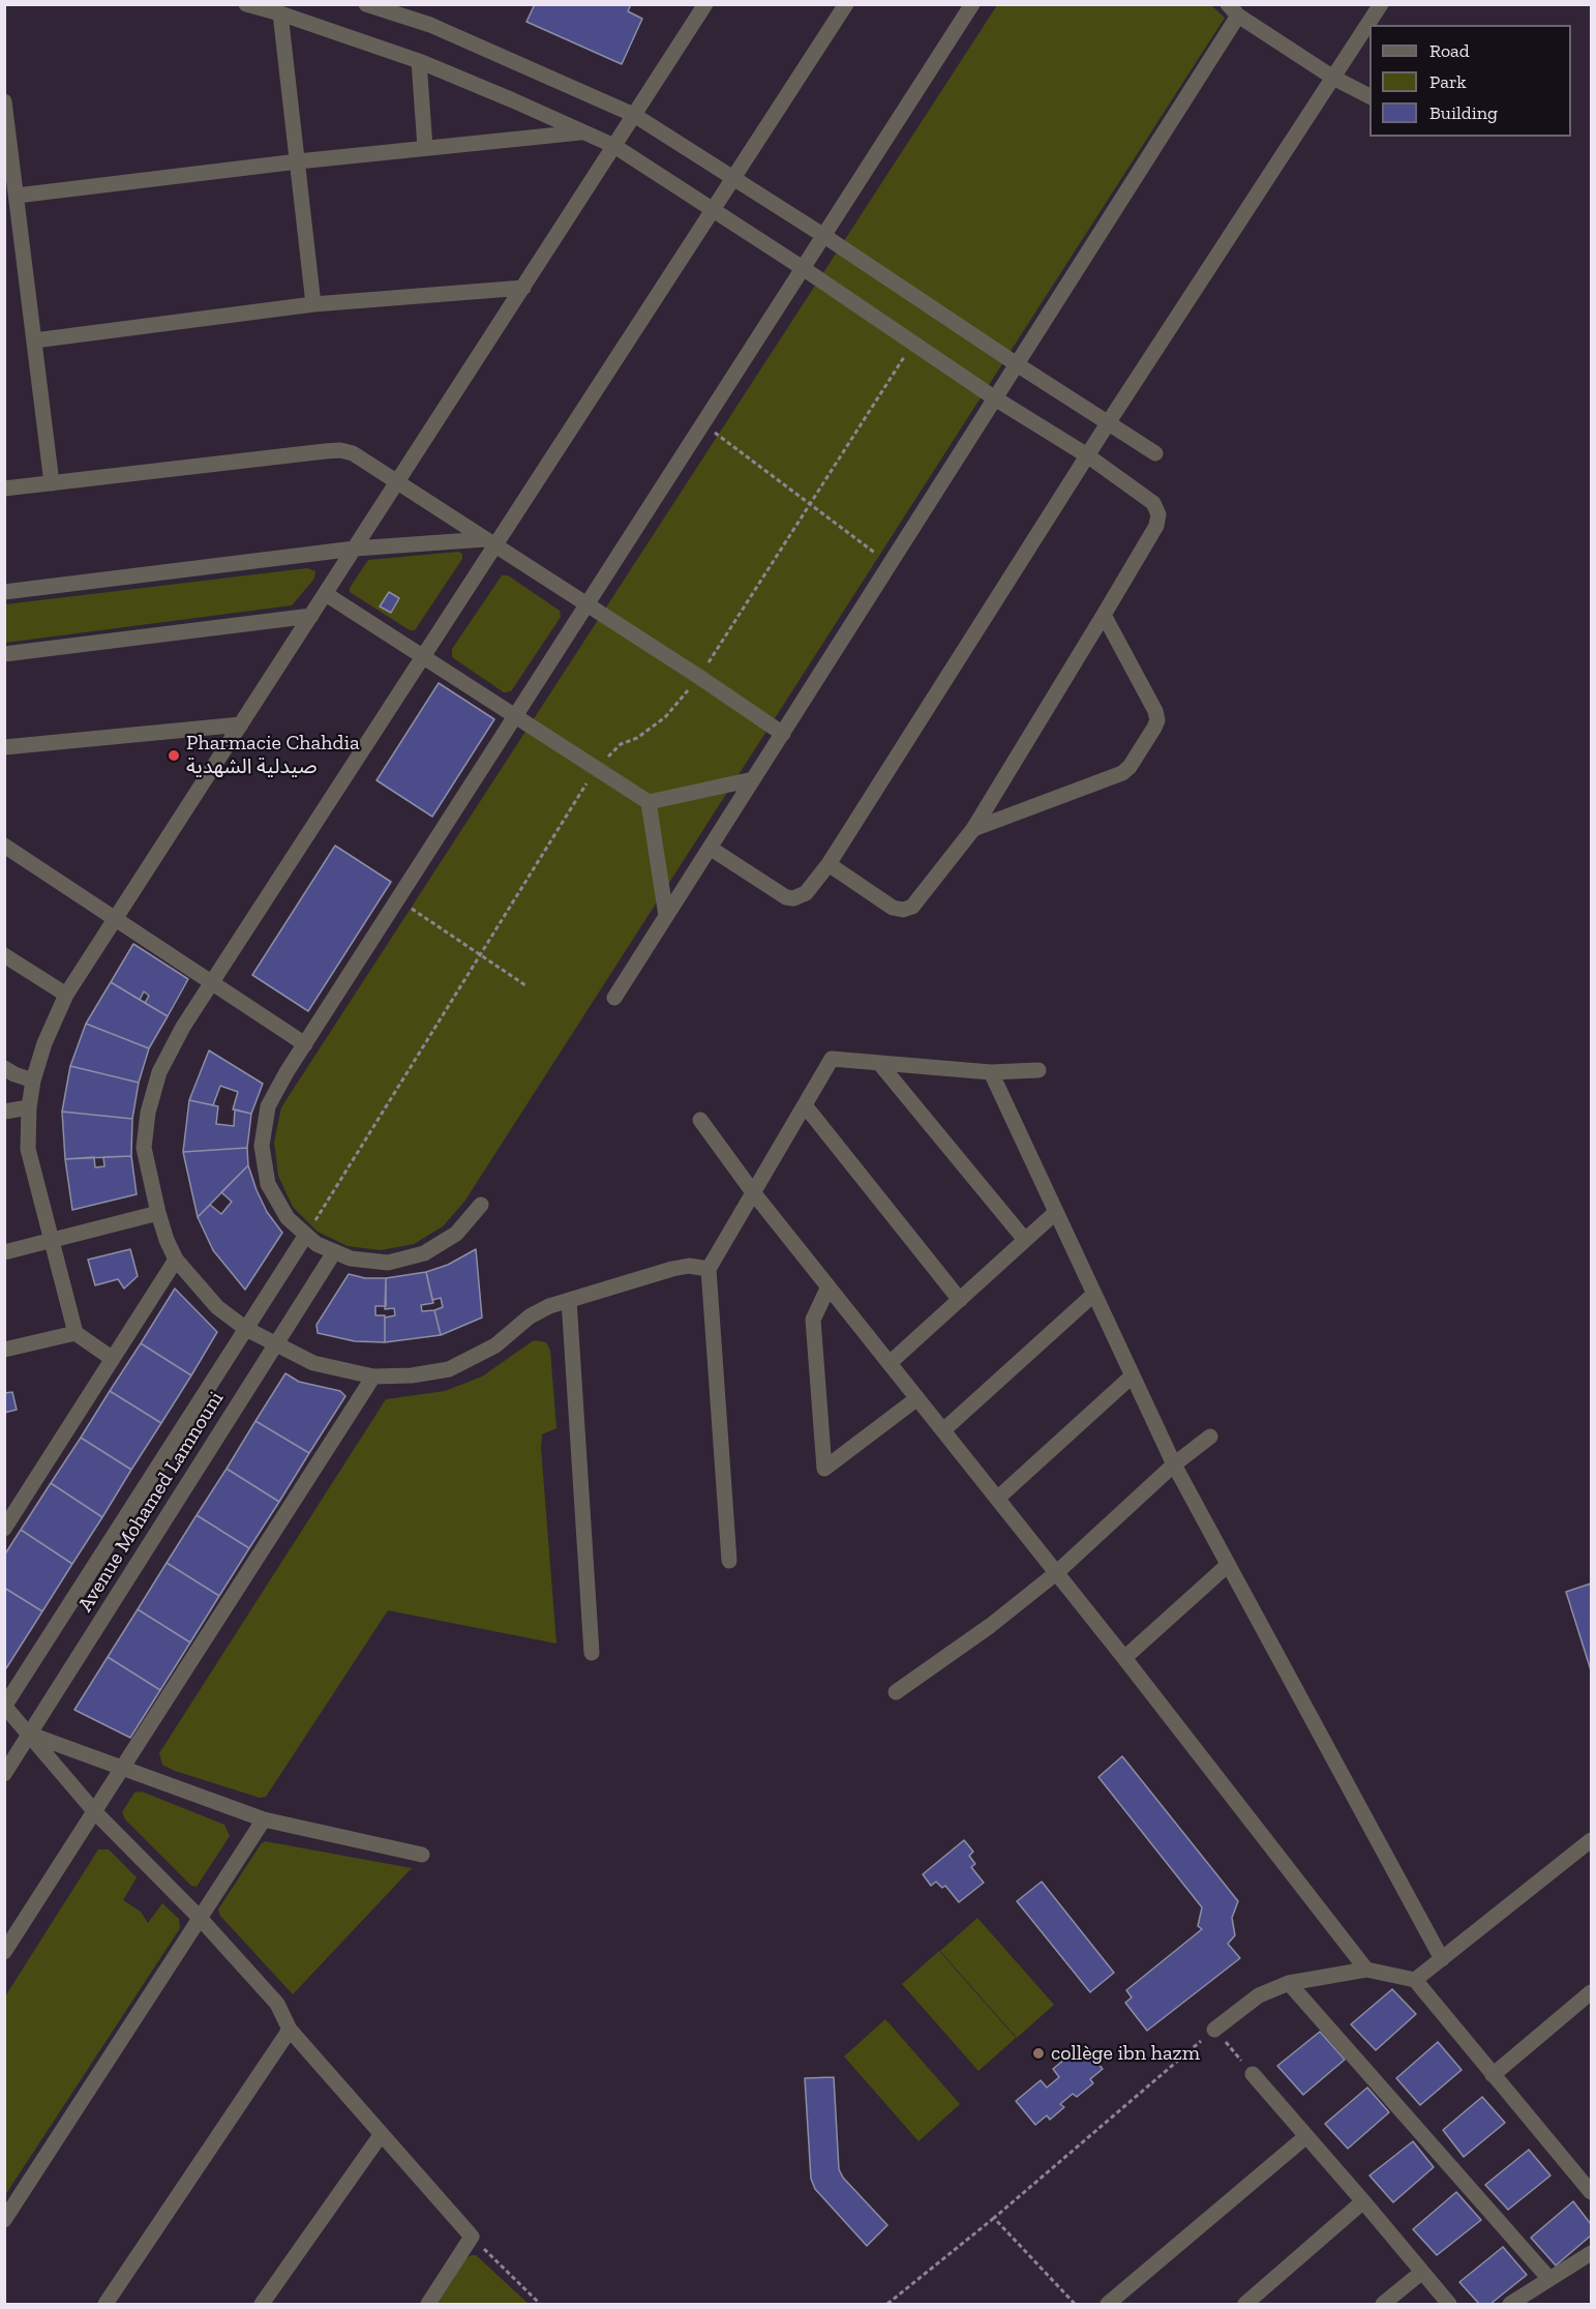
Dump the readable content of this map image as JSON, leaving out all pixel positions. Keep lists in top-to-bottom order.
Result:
{
  "streets": {
    "street": ["Avenue Mohamed Lamnouni"]
  },
  "places": ["Pharmacie Chahdia صيدلية الشهدية", "collège ibn hazm"],
  "legend": ["Road", "Park", "Building"]
}
